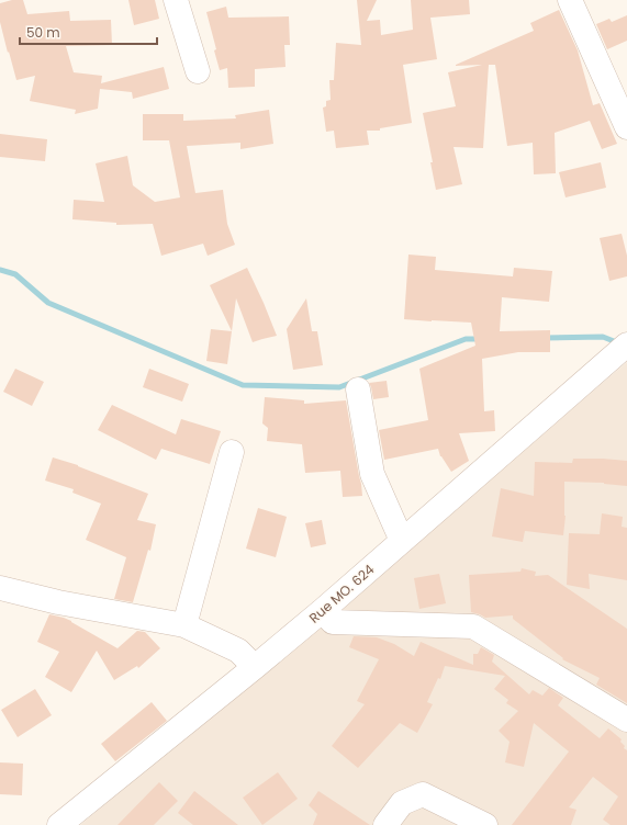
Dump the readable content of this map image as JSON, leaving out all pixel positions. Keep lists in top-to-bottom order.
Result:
{
  "streets": {
    "street": ["Rue MO. 624"]
  },
  "scale_bar": "50 m"
}
